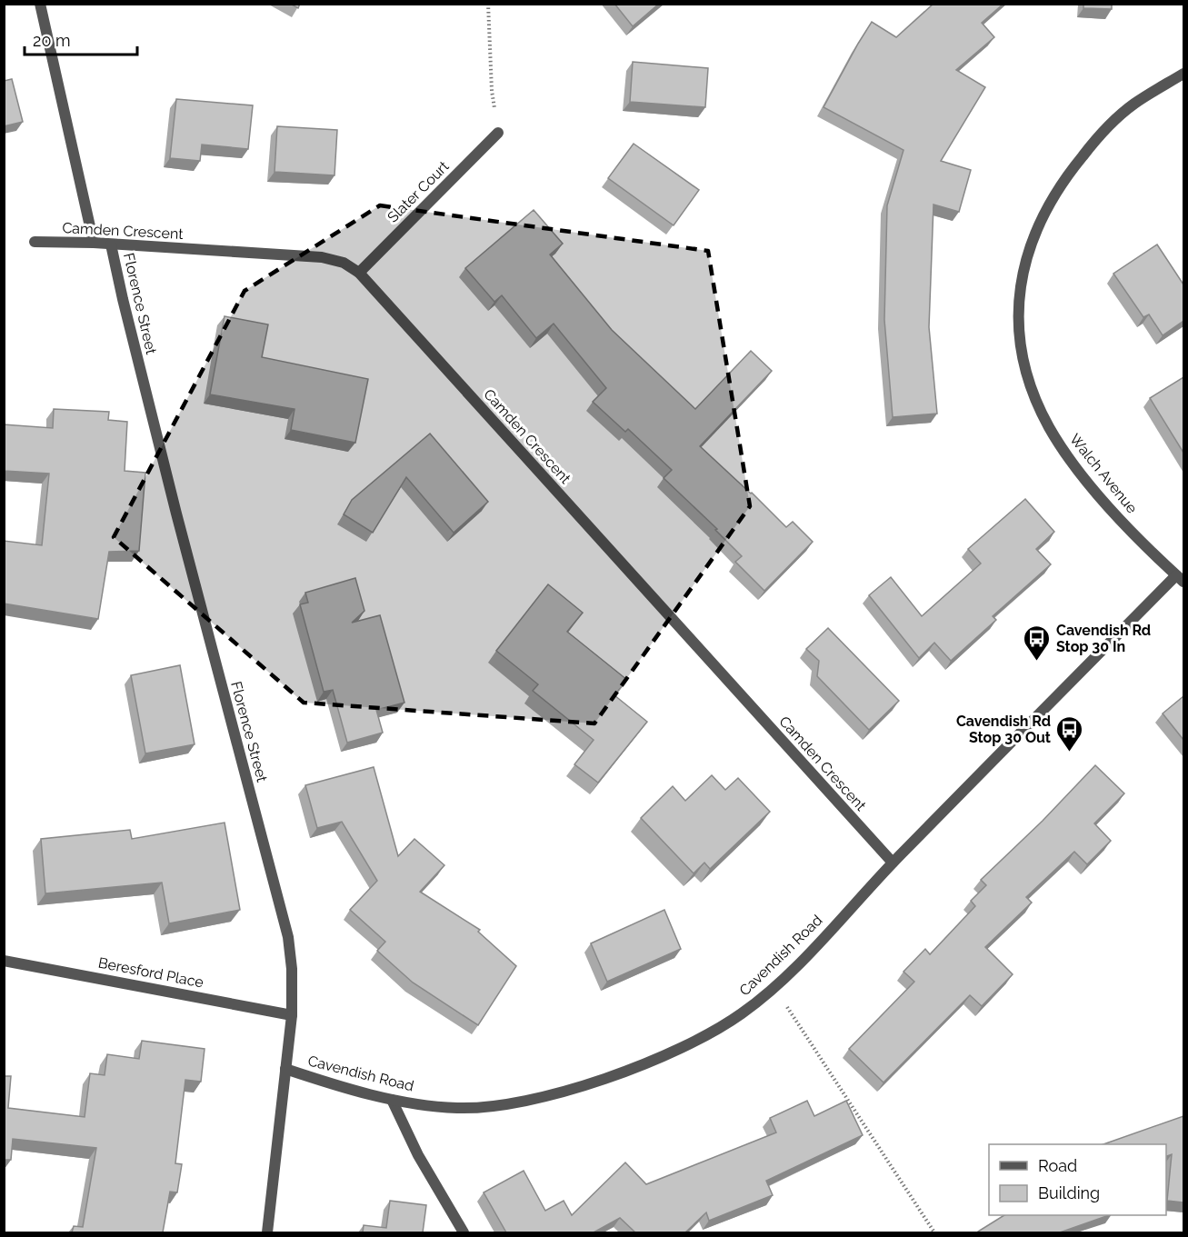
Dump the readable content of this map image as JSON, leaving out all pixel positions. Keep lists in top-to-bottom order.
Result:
{
  "streets": {
    "street": [
      "Slater Court",
      "Camden Crescent",
      "Florence Street",
      "Walch Avenue",
      "Cavendish Road",
      "Beresford Place"
    ]
  },
  "crossings": [
    ["Slater Court", "Camden Crescent"],
    ["Camden Crescent", "Florence Street"],
    ["Camden Crescent", "Cavendish Road"],
    ["Florence Street", "Cavendish Road"],
    ["Florence Street", "Beresford Place"],
    ["Walch Avenue", "Cavendish Road"]
  ],
  "places": {
    "bus stop": ["Cavendish Rd Stop 30 In", "Cavendish Rd Stop 30 Out"]
  },
  "legend": ["Road", "Building"],
  "scale_bar": "20 m"
}
